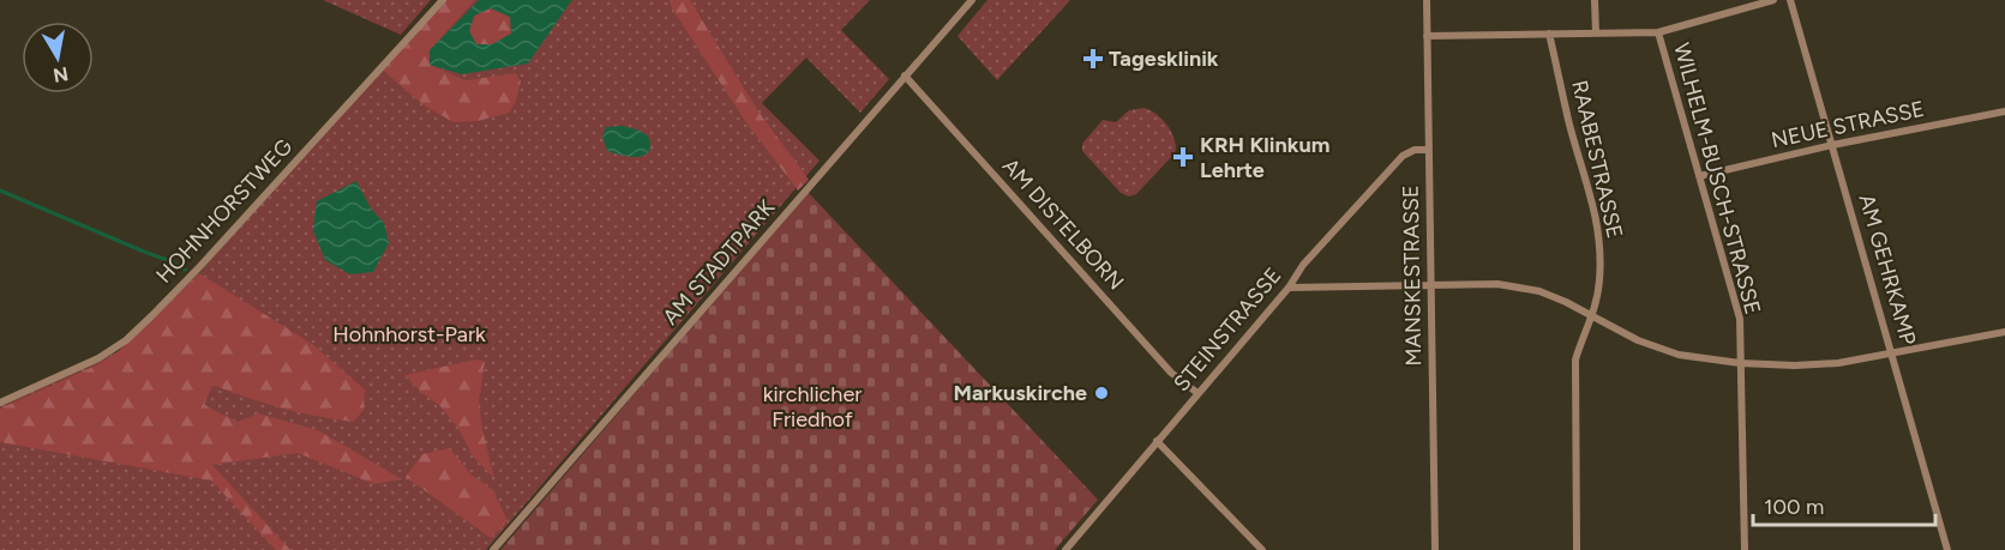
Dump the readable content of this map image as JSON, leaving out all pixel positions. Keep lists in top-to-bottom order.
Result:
{
  "streets": {
    "street": [
      "NEUE STRASSE",
      "RAABESTRASSE",
      "WILHELM-BUSCH-STRASSE",
      "HOHNHORSTWEG",
      "AM DISTELBORN",
      "AM STADTPARK",
      "AM GEHRKAMP",
      "MANSKESTRASSE",
      "STEINSTRASSE"
    ]
  },
  "crossings": [
    ["NEUE STRASSE", "WILHELM-BUSCH-STRASSE"],
    ["NEUE STRASSE", "AM GEHRKAMP"],
    ["AM DISTELBORN", "AM STADTPARK"],
    ["AM DISTELBORN", "STEINSTRASSE"],
    ["MANSKESTRASSE", "STEINSTRASSE"]
  ],
  "parks": ["Hohnhorst-Park", "kirchlicher Friedhof"],
  "places": {
    "health": ["Tagesklinik", "KRH Klinkum Lehrte"],
    "other": ["Markuskirche"]
  },
  "scale_bar": "100 m",
  "north": "bottom"
}
